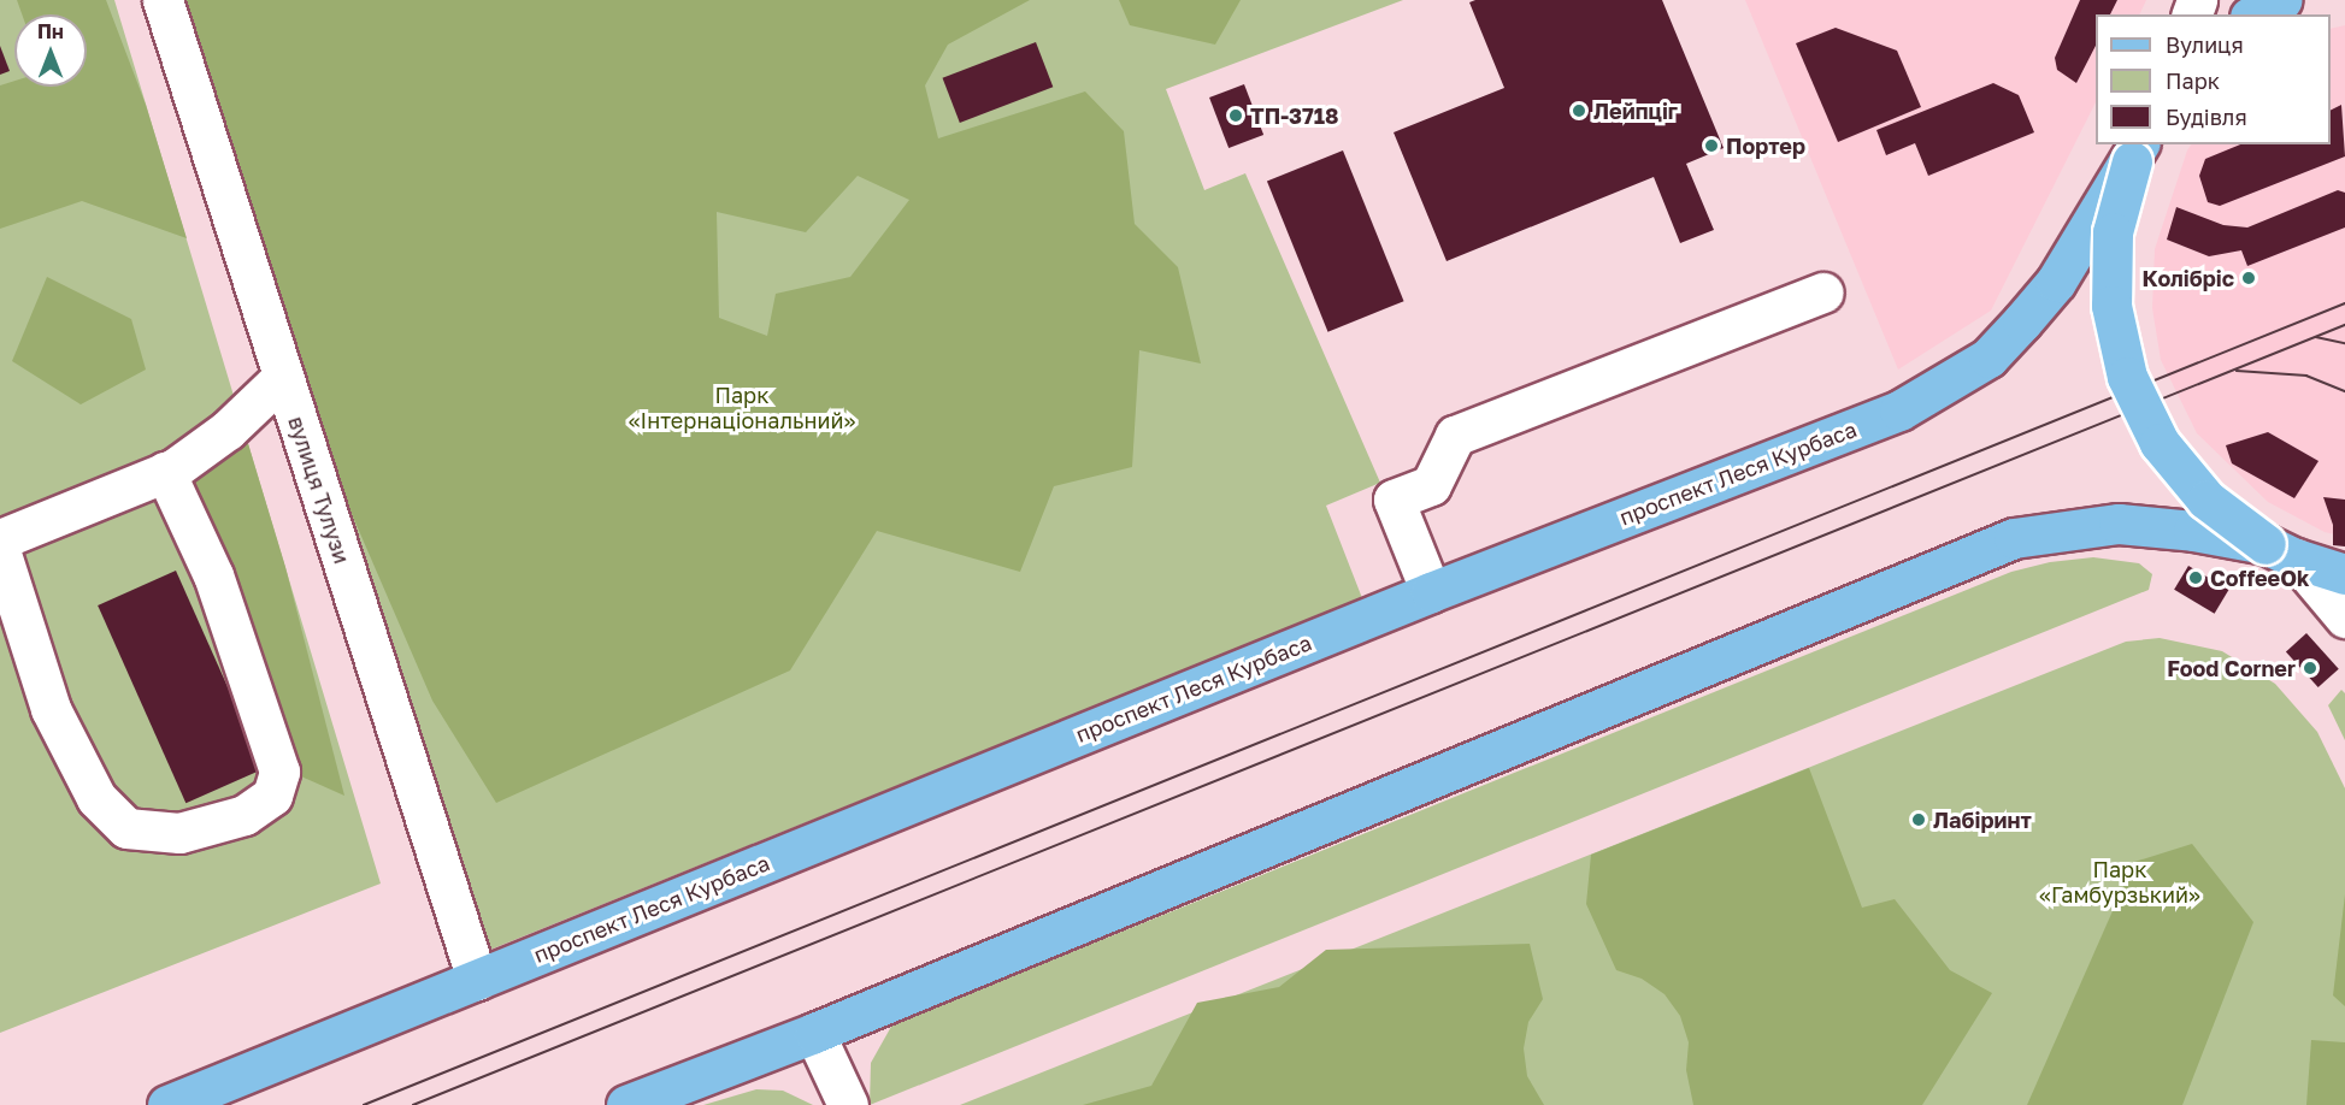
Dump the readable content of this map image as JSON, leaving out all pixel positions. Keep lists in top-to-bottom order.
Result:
{
  "streets": {
    "main road": ["проспект Леся Курбаса"],
    "street": ["вулиця Тулузи"]
  },
  "crossings": [
    ["проспект Леся Курбаса", "вулиця Тулузи"]
  ],
  "parks": ["Парк «Інтернаціональний»", "Парк «Гамбурзький»"],
  "places": [
    "Лейпціг",
    "ТП-3718",
    "Портер",
    "Колібріс",
    "CoffeeOk",
    "Food Corner",
    "Лабіринт"
  ],
  "legend": ["Вулиця", "Парк", "Будівля"],
  "north": "top"
}
